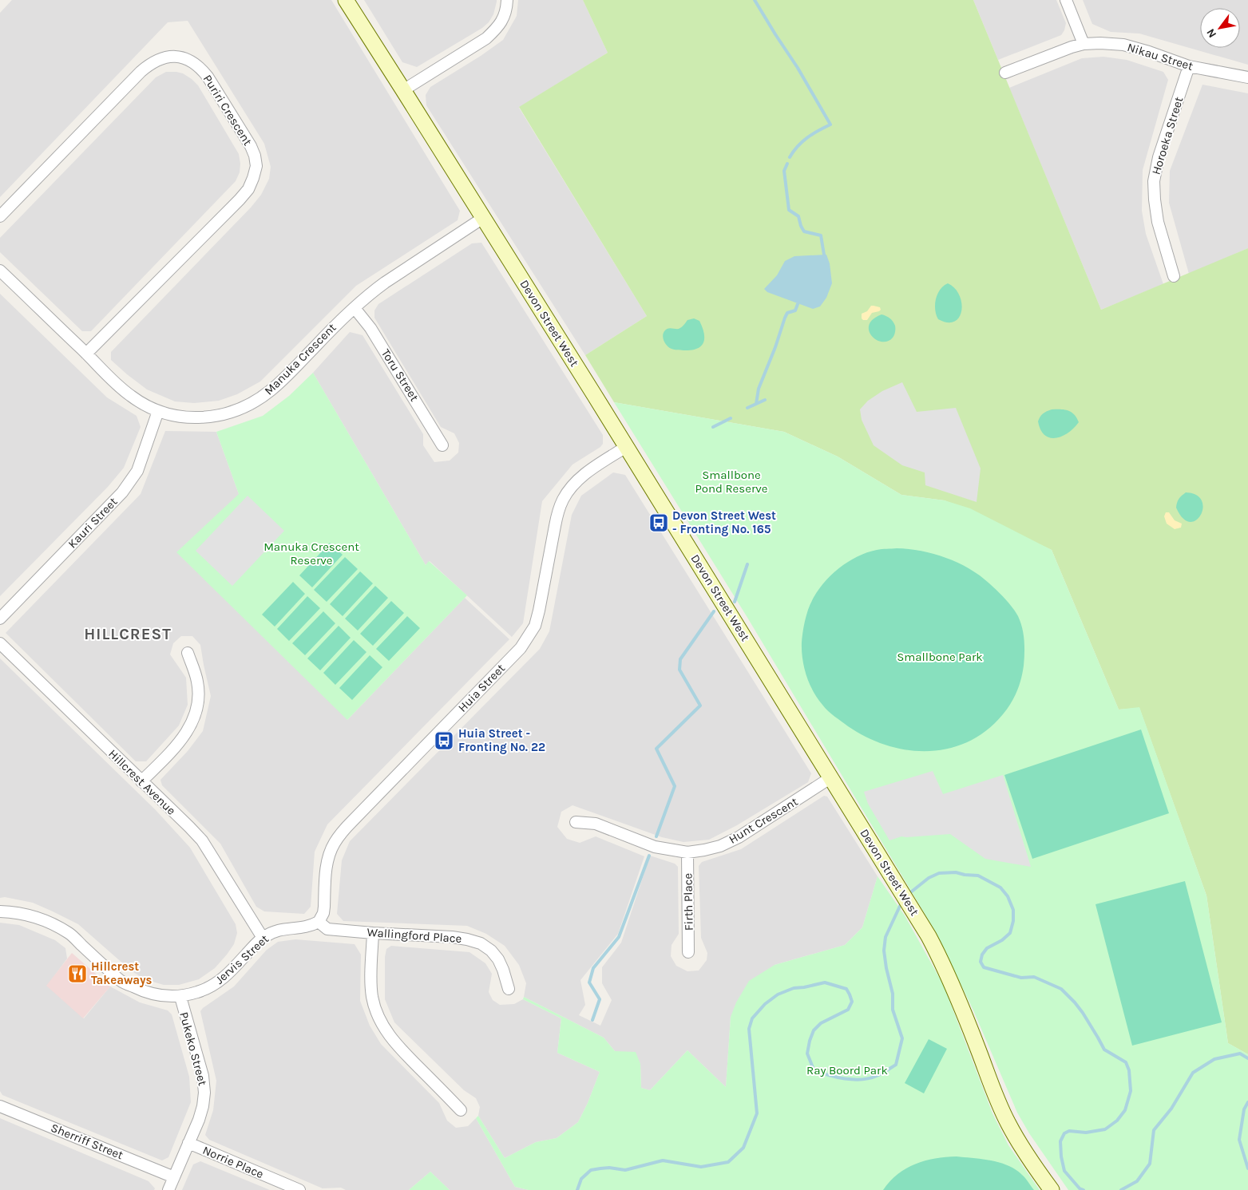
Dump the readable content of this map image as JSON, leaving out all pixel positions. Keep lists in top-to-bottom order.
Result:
{
  "streets": {
    "main road": ["Devon Street West"],
    "street": [
      "Nikau Street",
      "Puriri Crescent",
      "Horoeka Street",
      "Manuka Crescent",
      "Toru Street",
      "Kauri Street",
      "Huia Street",
      "Hillcrest Avenue",
      "Hunt Crescent",
      "Firth Place",
      "Wallingford Place",
      "Jervis Street",
      "Pukeko Street",
      "Sherriff Street",
      "Norrie Place"
    ]
  },
  "crossings": [
    ["Nikau Street", "Horoeka Street"],
    ["Puriri Crescent", "Manuka Crescent"],
    ["Devon Street West", "Manuka Crescent"],
    ["Devon Street West", "Huia Street"],
    ["Devon Street West", "Hunt Crescent"],
    ["Manuka Crescent", "Toru Street"],
    ["Manuka Crescent", "Kauri Street"],
    ["Huia Street", "Wallingford Place"],
    ["Huia Street", "Jervis Street"],
    ["Hillcrest Avenue", "Jervis Street"],
    ["Hunt Crescent", "Firth Place"],
    ["Wallingford Place", "Jervis Street"],
    ["Jervis Street", "Pukeko Street"],
    ["Pukeko Street", "Sherriff Street"],
    ["Pukeko Street", "Norrie Place"]
  ],
  "districts": ["HILLCREST"],
  "parks": [
    "Smallbone Pond Reserve",
    "Manuka Crescent Reserve",
    "Smallbone Park",
    "Ray Boord Park"
  ],
  "places": {
    "bus stop": ["Devon Street West - Fronting No. 165", "Huia Street - Fronting No. 22"],
    "restaurant": ["Hillcrest Takeaways"]
  },
  "north": "bottom left"
}
